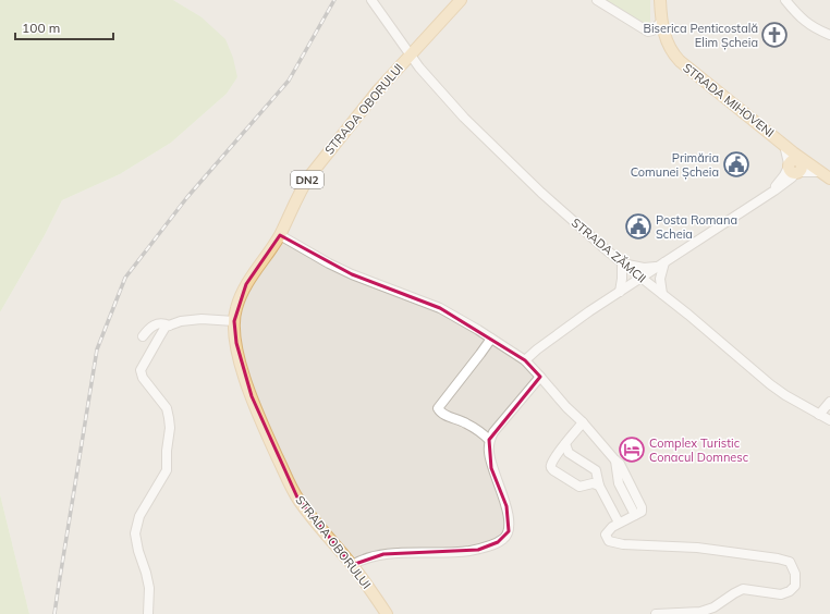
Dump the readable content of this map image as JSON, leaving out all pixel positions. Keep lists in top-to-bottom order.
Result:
{
  "streets": {
    "main road": ["STRADA MIHOVENI", "STRADA OBORULUI", "DN2"],
    "street": ["STRADA ZĂMCII"]
  },
  "crossings": [
    ["STRADA OBORULUI", "STRADA ZĂMCII"]
  ],
  "places": {
    "church": ["Biserica Penticostală Elim Șcheia"],
    "public building": ["Primăria Comunei Șcheia", "Posta Romana Scheia"],
    "hotel": ["Complex Turistic Conacul Domnesc"]
  },
  "scale_bar": "100 m"
}
